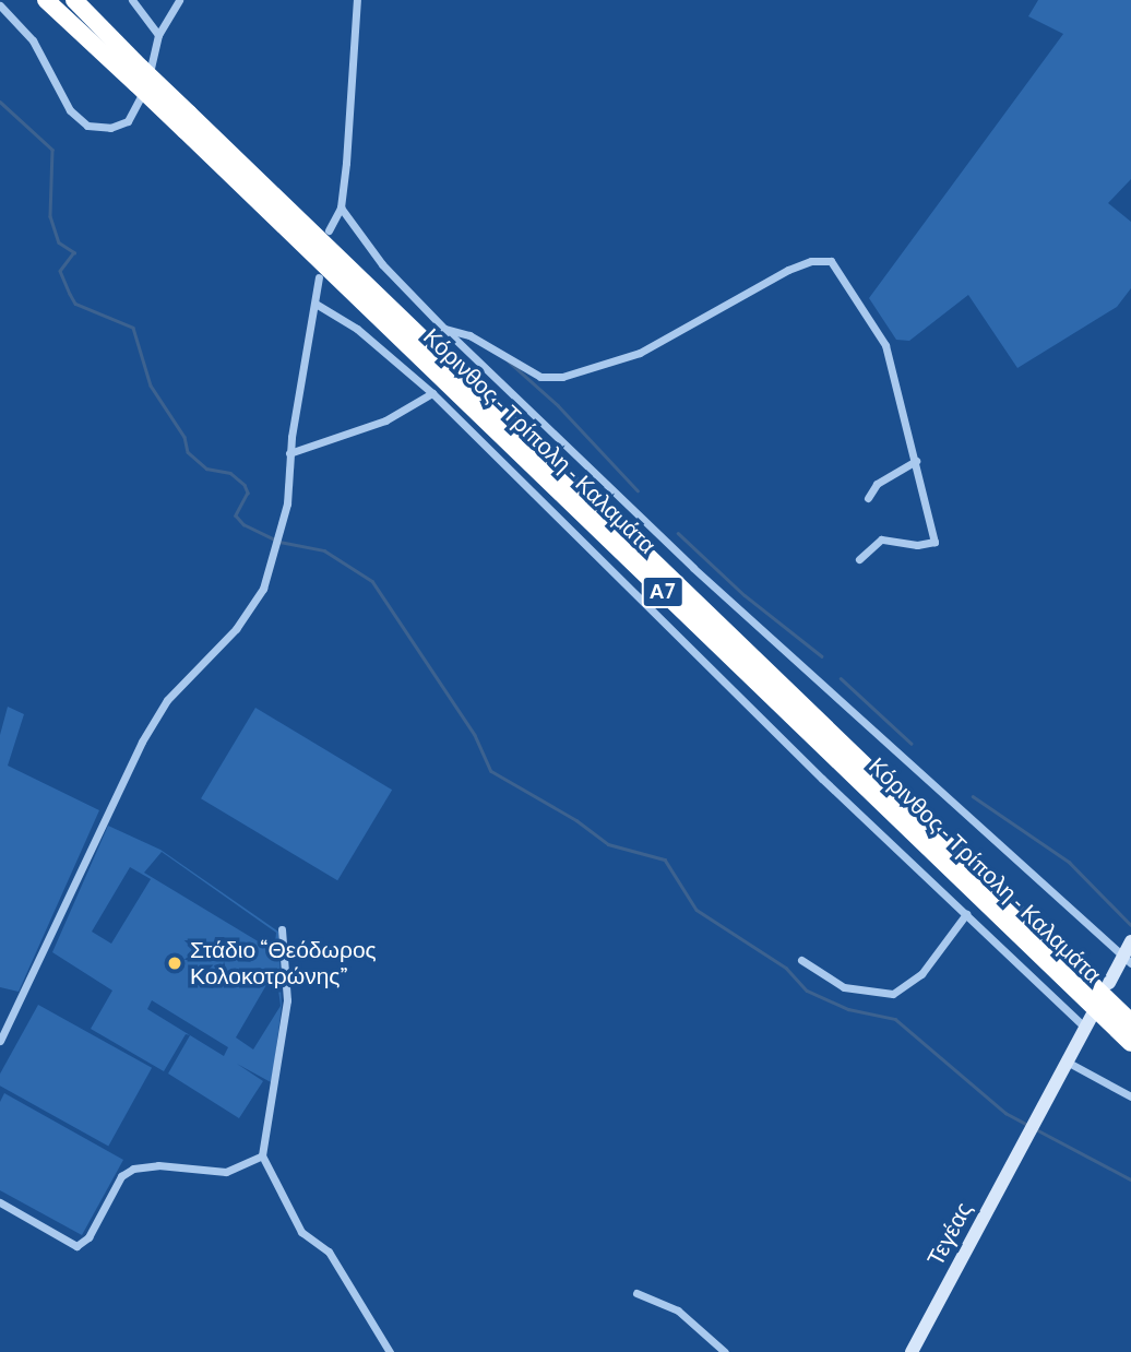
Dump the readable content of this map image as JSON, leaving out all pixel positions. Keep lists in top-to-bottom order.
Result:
{
  "streets": {
    "highway": ["Κόρινθος - Τρίπολη - Καλαμάτα", "Α7"],
    "main road": ["Τεγέας"]
  },
  "places": ["Στάδιο “Θεόδωρος Κολοκοτρώνης”"]
}
